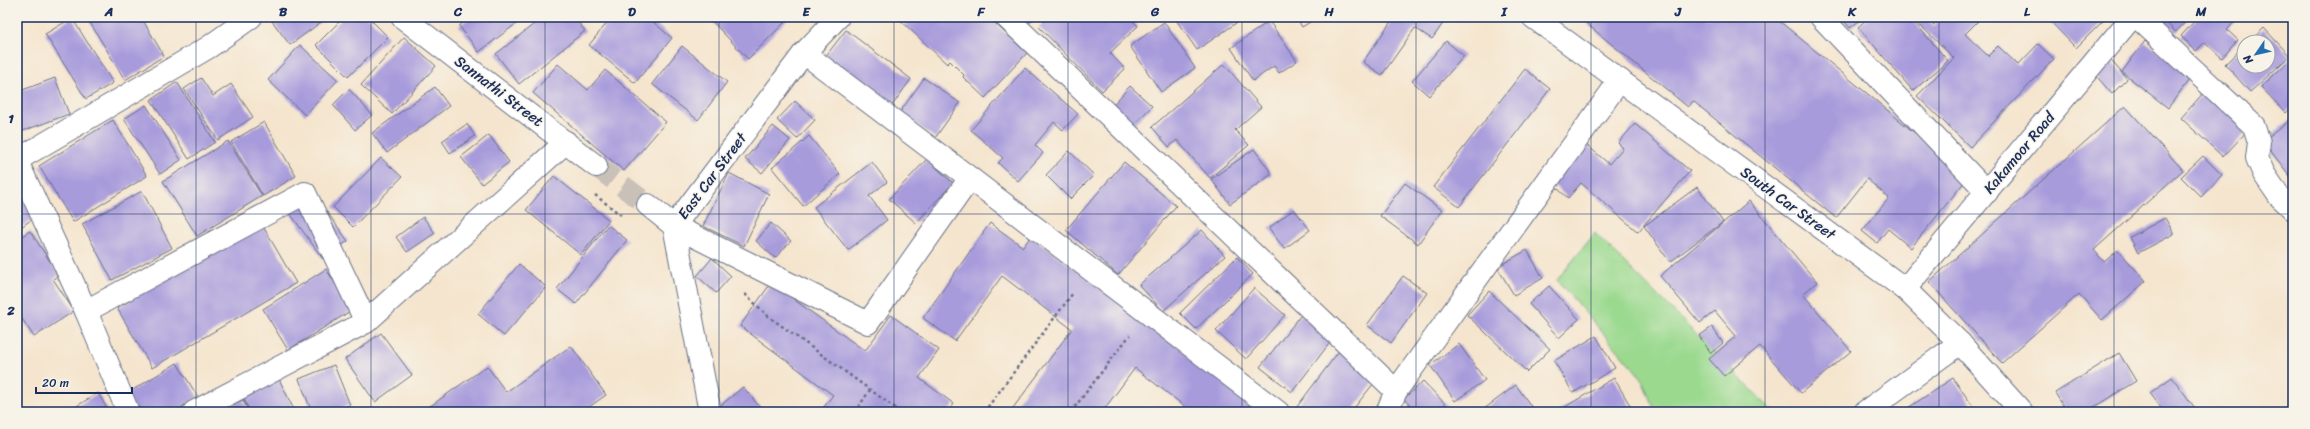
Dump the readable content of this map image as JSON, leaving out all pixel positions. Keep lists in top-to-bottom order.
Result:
{
  "streets": {
    "street": [
      "Sannathi Street",
      "Kakamoor Road",
      "East Car Street",
      "South Car Street"
    ]
  },
  "crossings": [
    ["Kakamoor Road", "South Car Street"]
  ],
  "scale_bar": "20 m",
  "north": "bottom left",
  "grid": {
    "columns": [
      "A",
      "B",
      "C",
      "D",
      "E",
      "F",
      "G",
      "H",
      "I",
      "J",
      "K",
      "L",
      "M"
    ],
    "rows": ["1", "2"]
  }
}
